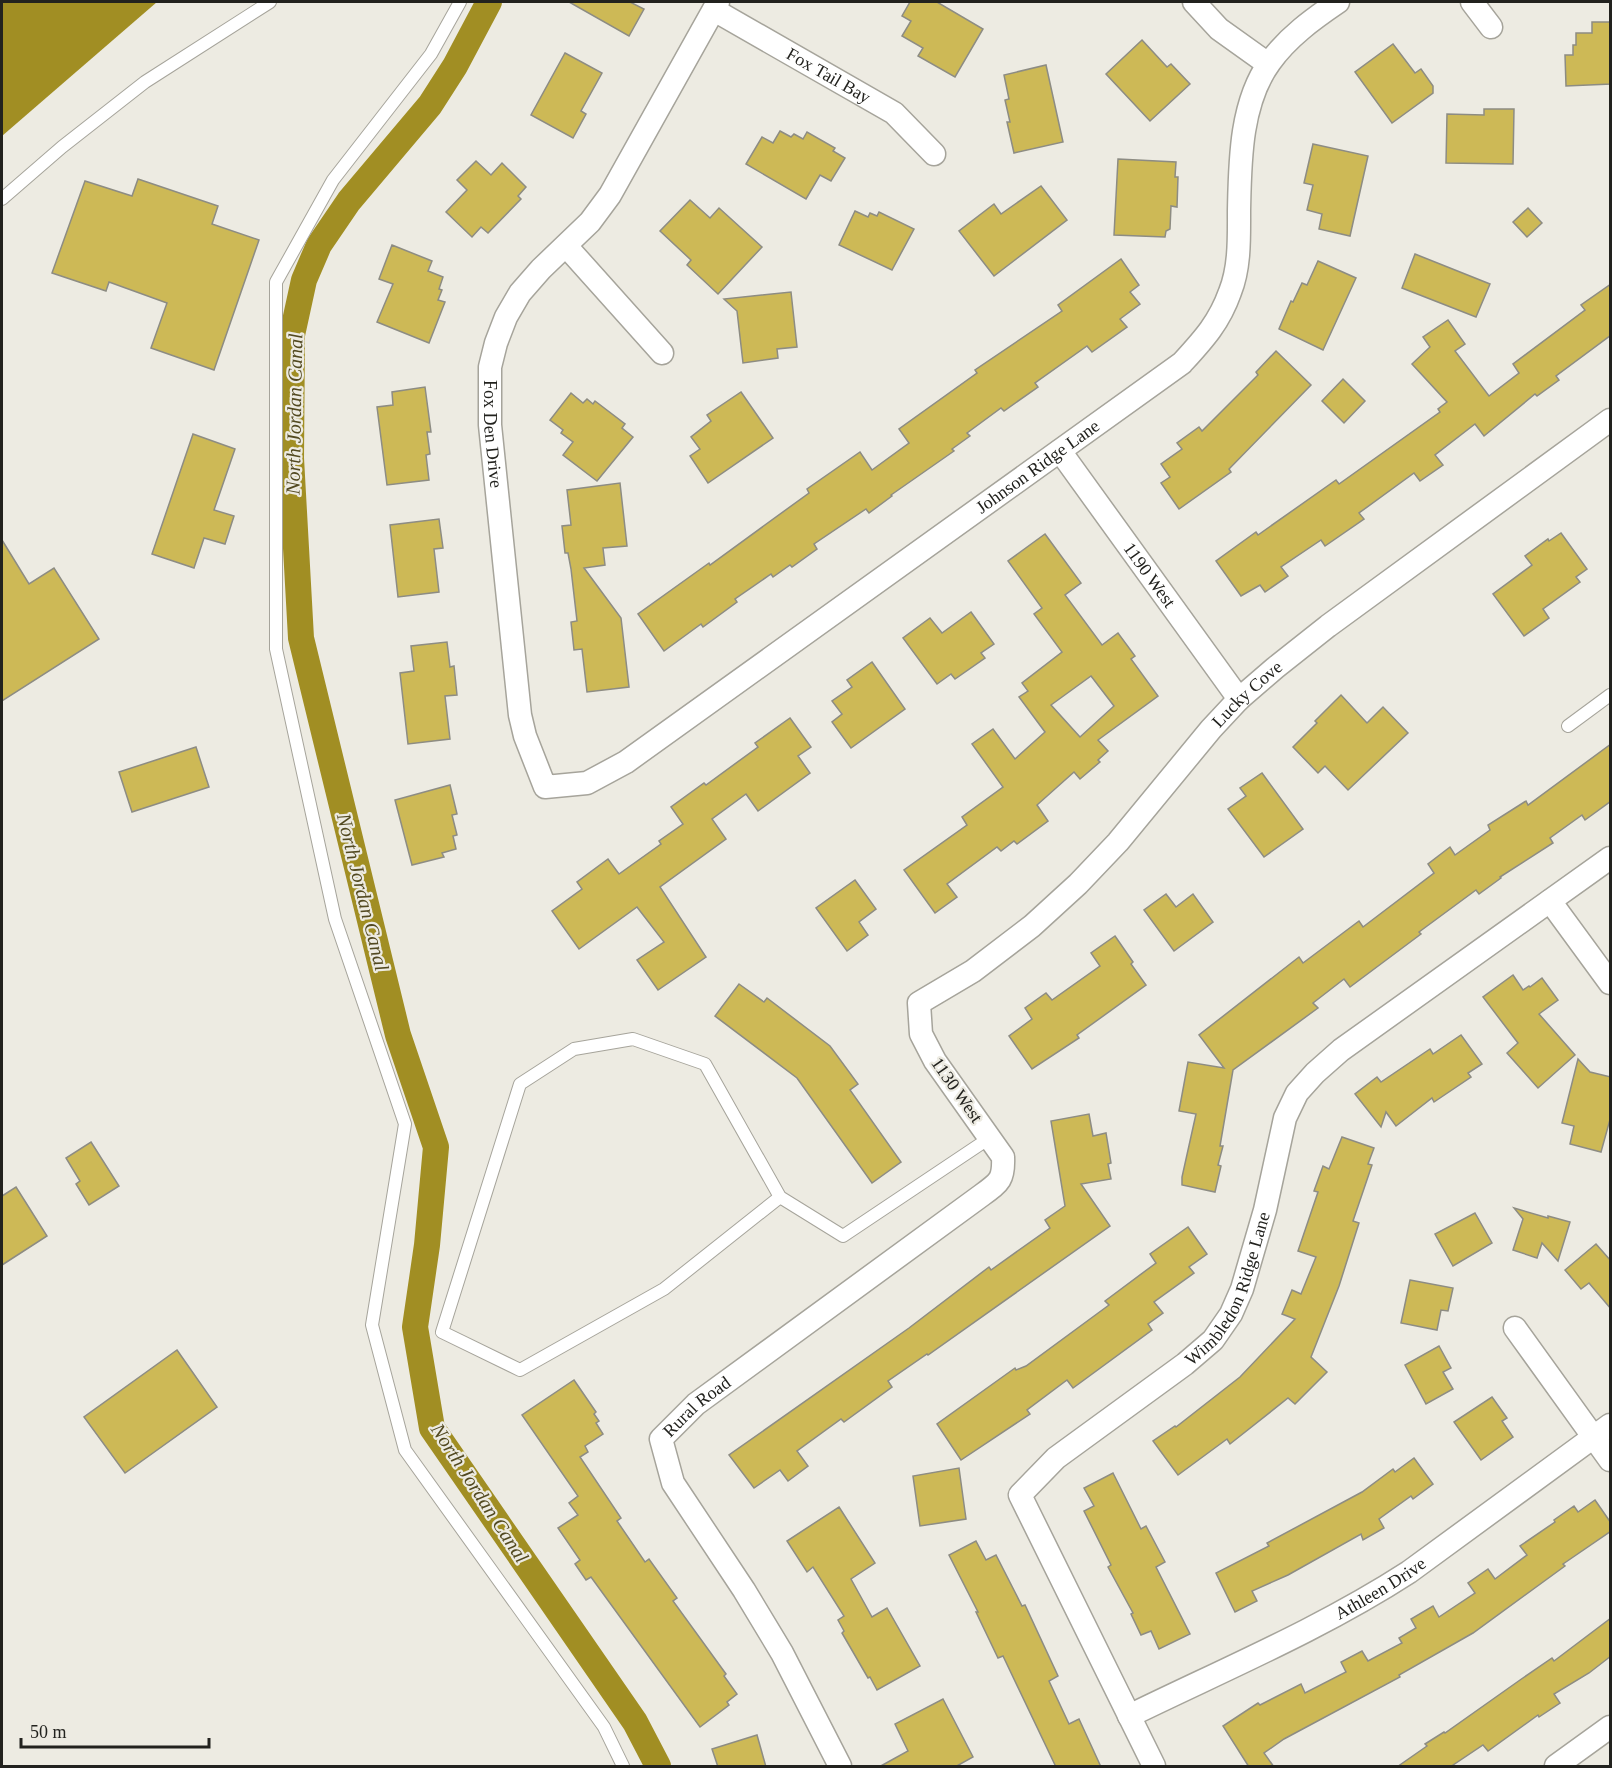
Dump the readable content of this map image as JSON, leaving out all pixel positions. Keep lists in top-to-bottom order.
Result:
{
  "streets": {
    "street": [
      "Fox Tail Bay",
      "Fox Den Drive",
      "Johnson Ridge Lane",
      "1190 West",
      "Lucky Cove",
      "1130 West",
      "Wimbledon Ridge Lane",
      "Rural Road",
      "Athleen Drive"
    ]
  },
  "crossings": [
    ["Fox Tail Bay", "Fox Den Drive"],
    ["Fox Den Drive", "Johnson Ridge Lane"],
    ["Johnson Ridge Lane", "1190 West"],
    ["1190 West", "Lucky Cove"],
    ["Lucky Cove", "1130 West"],
    ["1130 West", "Rural Road"],
    ["Wimbledon Ridge Lane", "Athleen Drive"]
  ],
  "water": ["North Jordan Canal"],
  "scale_bar": "50 m"
}
